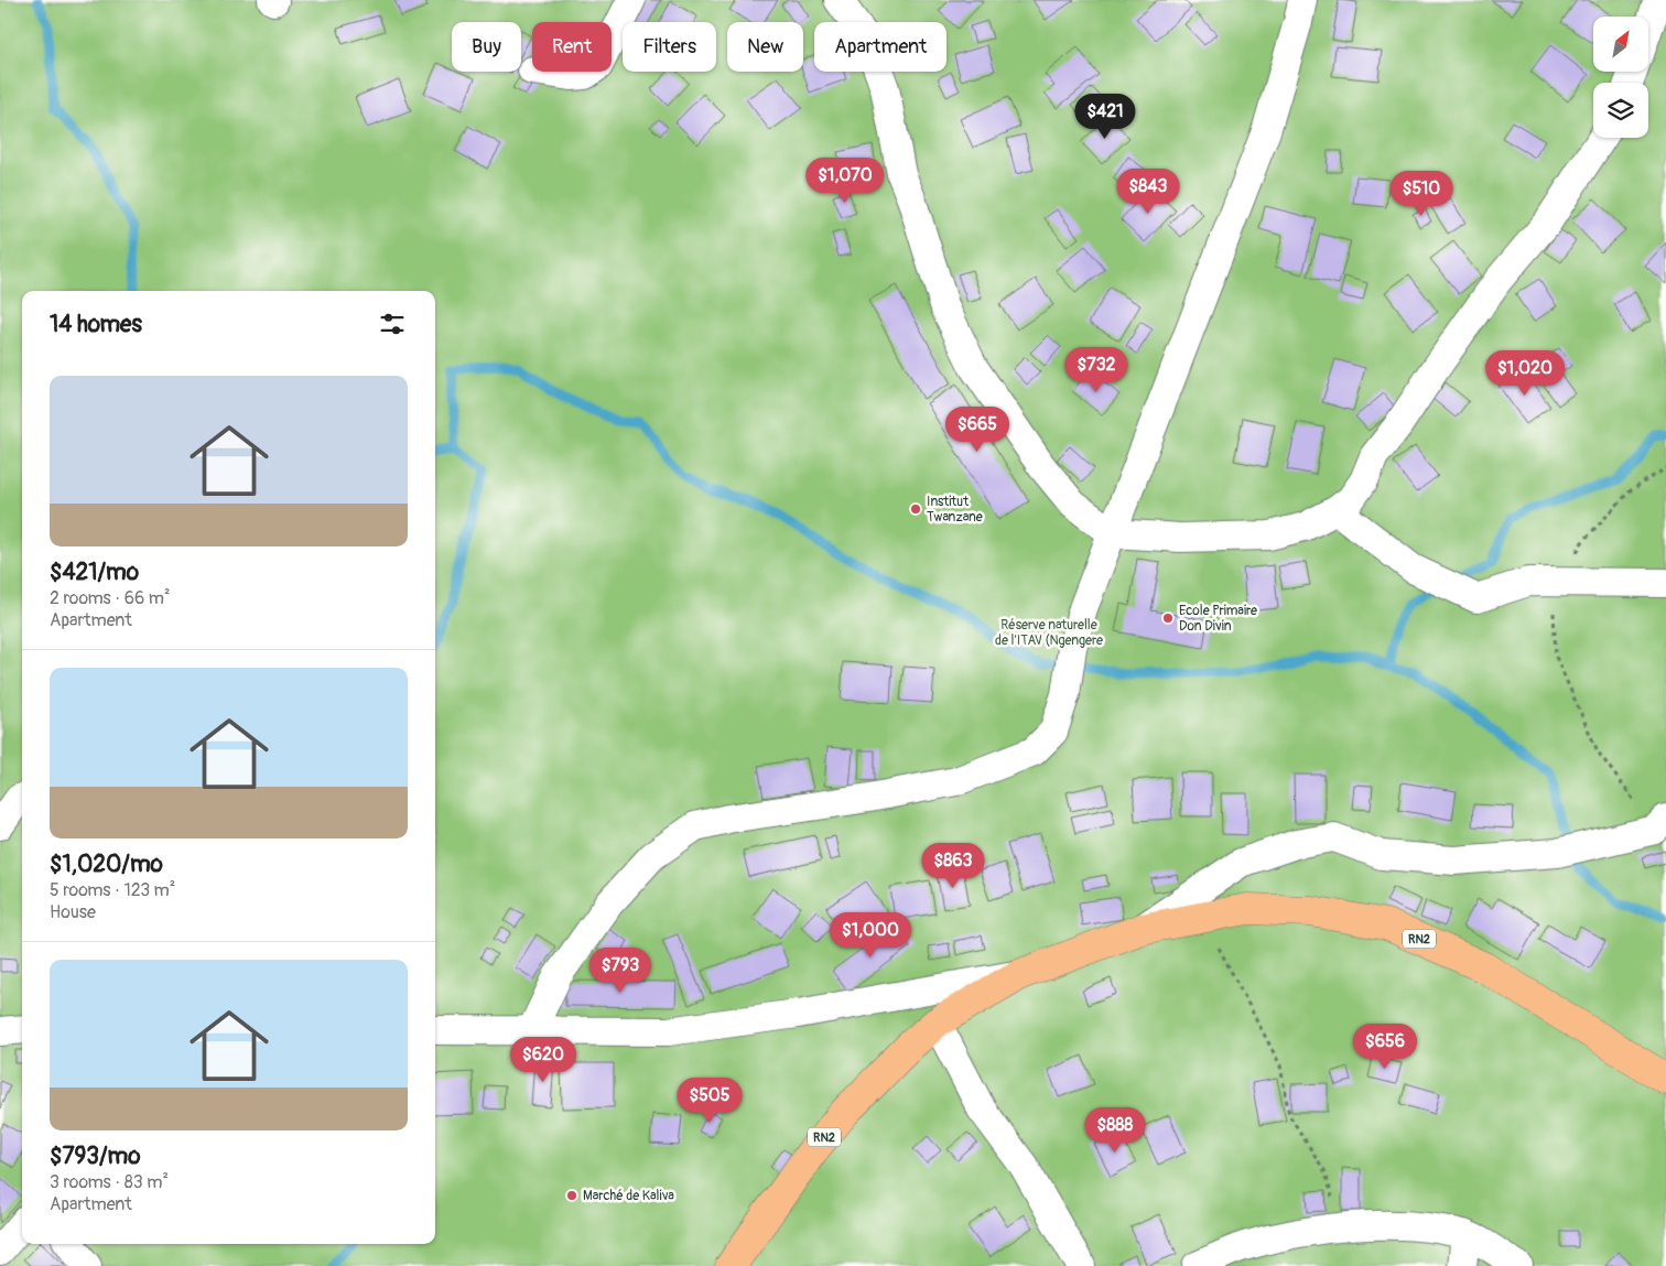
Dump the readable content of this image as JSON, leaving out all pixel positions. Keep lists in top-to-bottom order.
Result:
{
  "streets": {
    "highway": ["RN2"]
  },
  "parks": ["Réserve naturelle de l'ITAV (Ngengere"],
  "places": ["Institut Twanzane", "Ecole Primaire Don Divin", "Marché de Kaliva"],
  "north": "top right",
  "page": {
    "chip": [
      "Buy",
      "Rent",
      "Filters",
      "New",
      "Apartment"
    ],
    "price": [
      "$421",
      "$1,070",
      "$843",
      "$510",
      "$732",
      "$1,020",
      "$665",
      "$863",
      "$1,000",
      "$793",
      "$656",
      "$620",
      "$505",
      "$888"
    ],
    "heading": "14 homes",
    "list": [
      {
        "name": "$421/mo",
        "note": "2 rooms · 66 m² · Apartment"
      },
      {
        "name": "$1,020/mo",
        "note": "5 rooms · 123 m² · House"
      },
      {
        "name": "$793/mo",
        "note": "3 rooms · 83 m² · Apartment"
      }
    ]
  }
}
